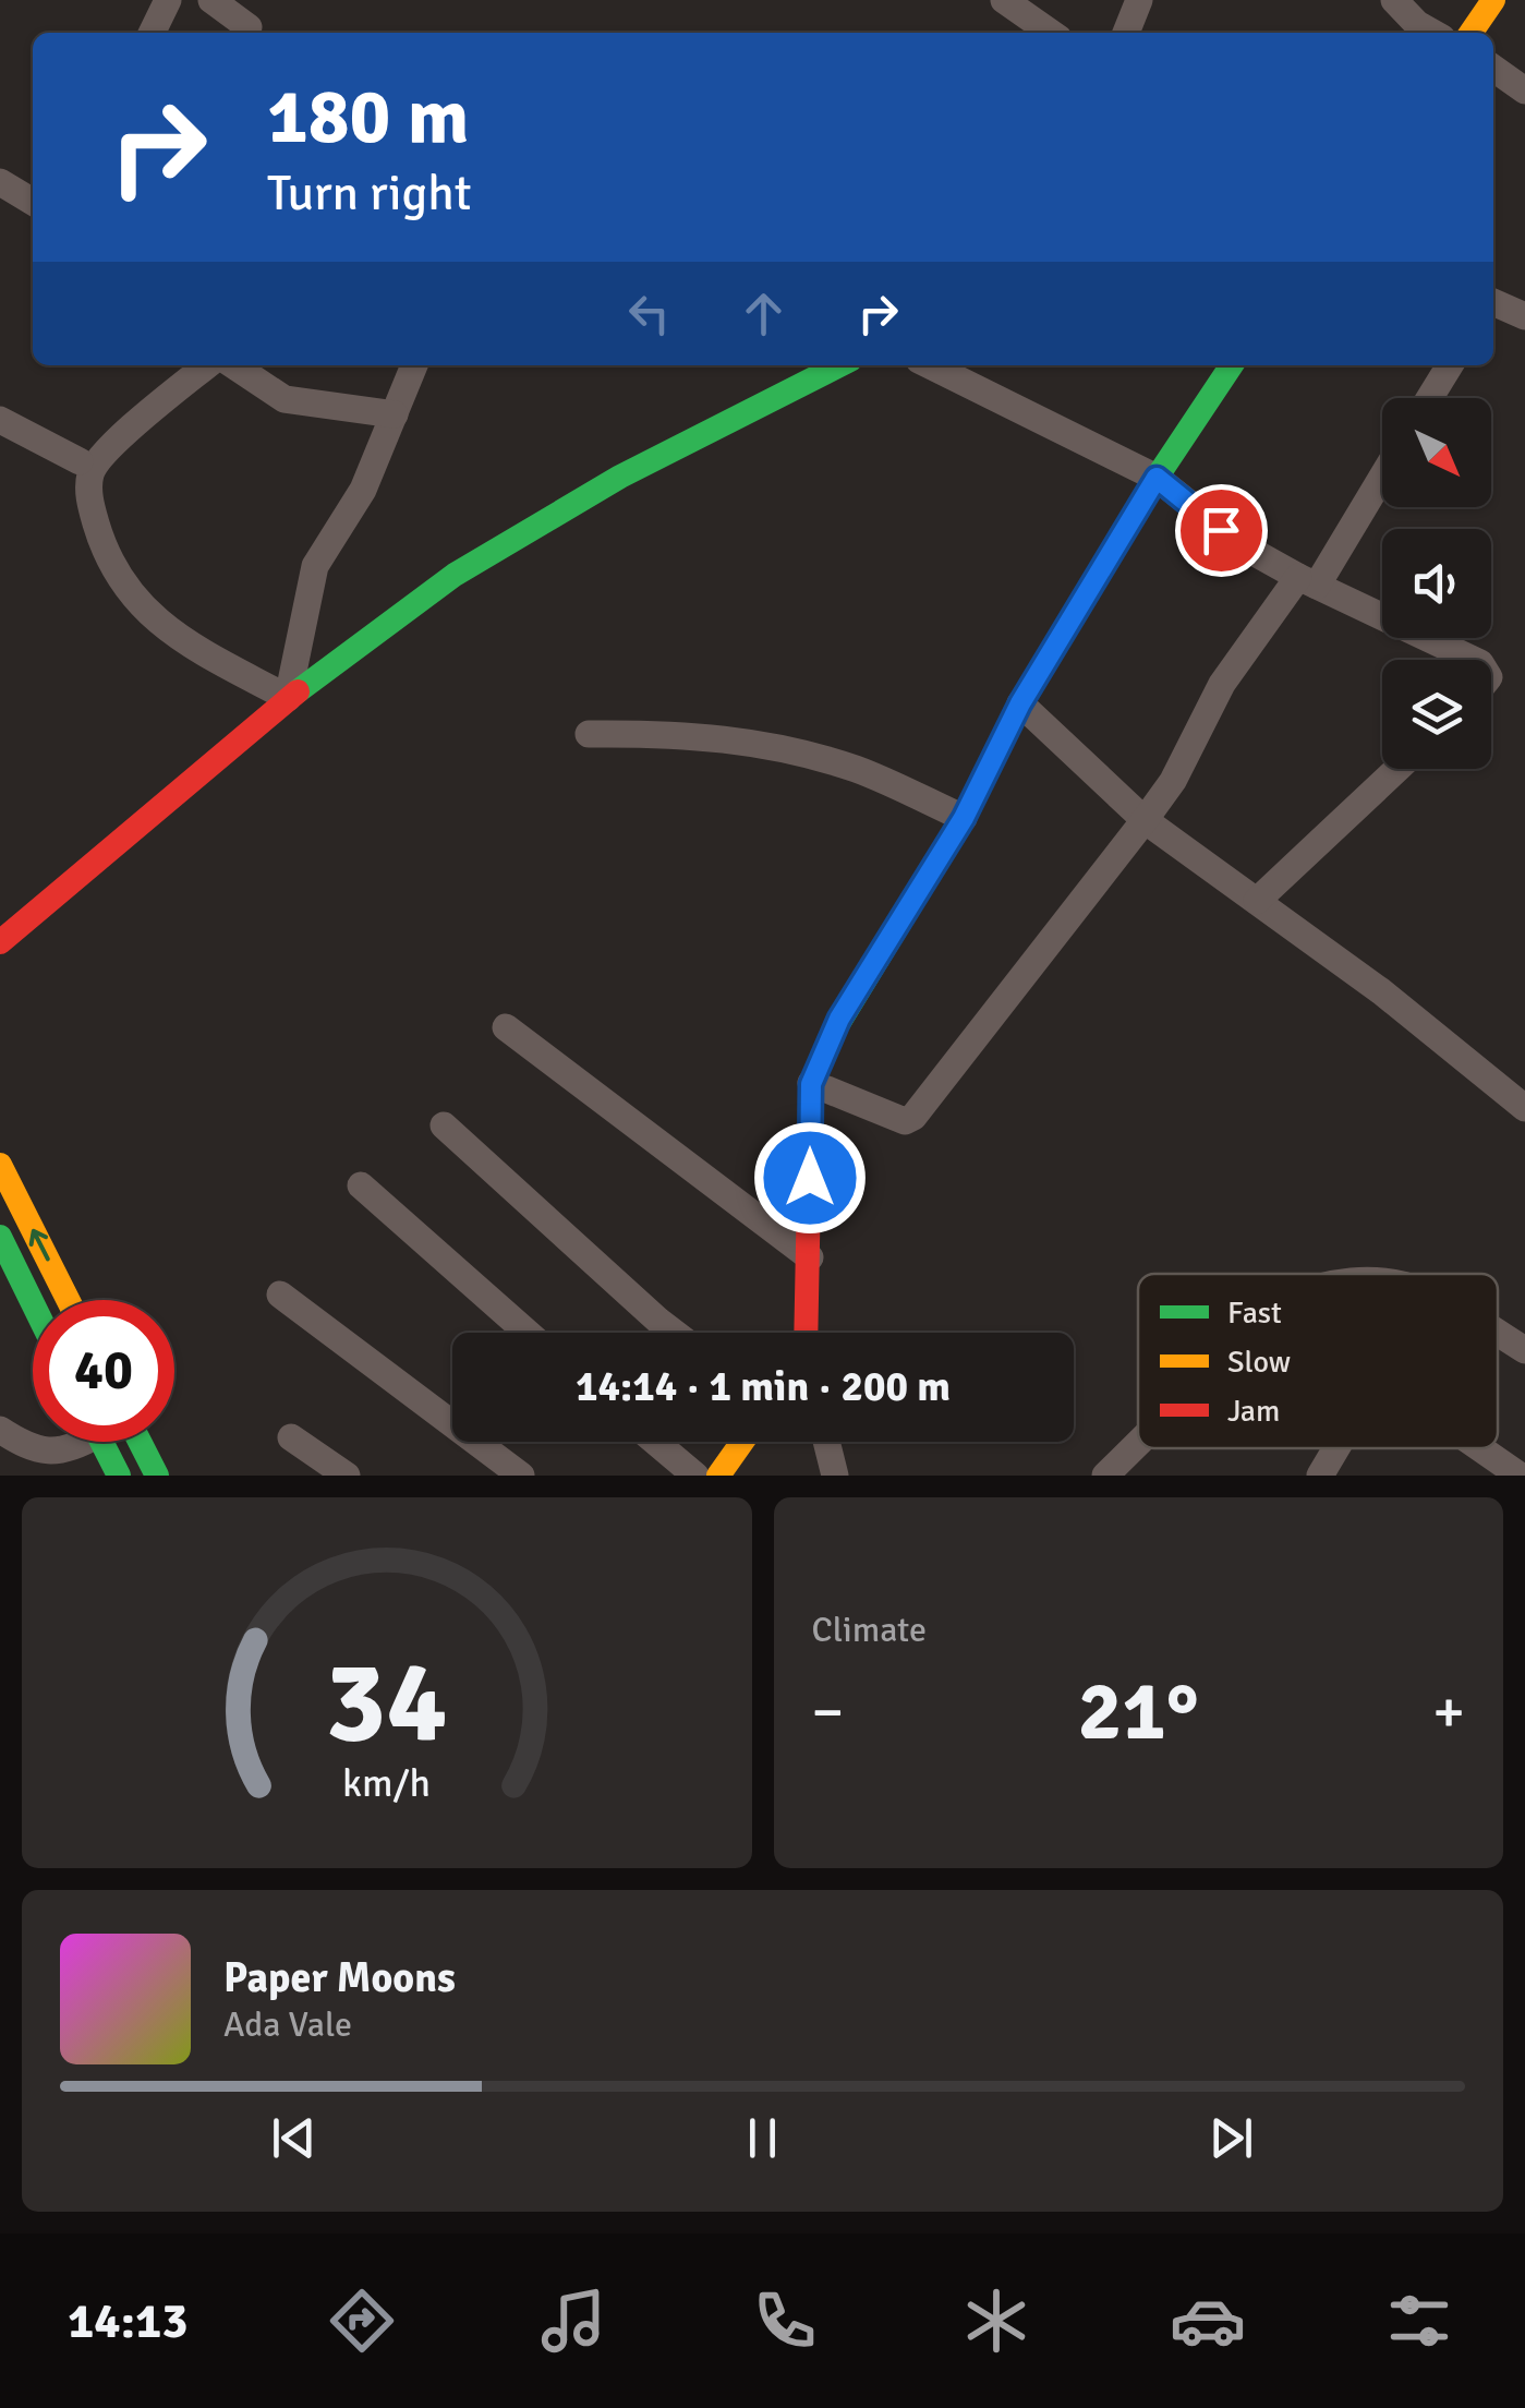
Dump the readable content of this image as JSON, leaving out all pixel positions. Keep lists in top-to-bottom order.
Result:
{
  "legend": ["Fast", "Slow", "Jam"],
  "north": "bottom right",
  "page": {
    "turn": ["180 m", "Turn right"],
    "limit": "40",
    "trip": "14:14 · 1 min · 200 m",
    "tile": "Climate",
    "heat": ["−", "21°", "+"],
    "song": ["Paper Moons", "Ada Vale"],
    "tabs": "14:13",
    "gauge": ["34", "km/h"]
  }
}
